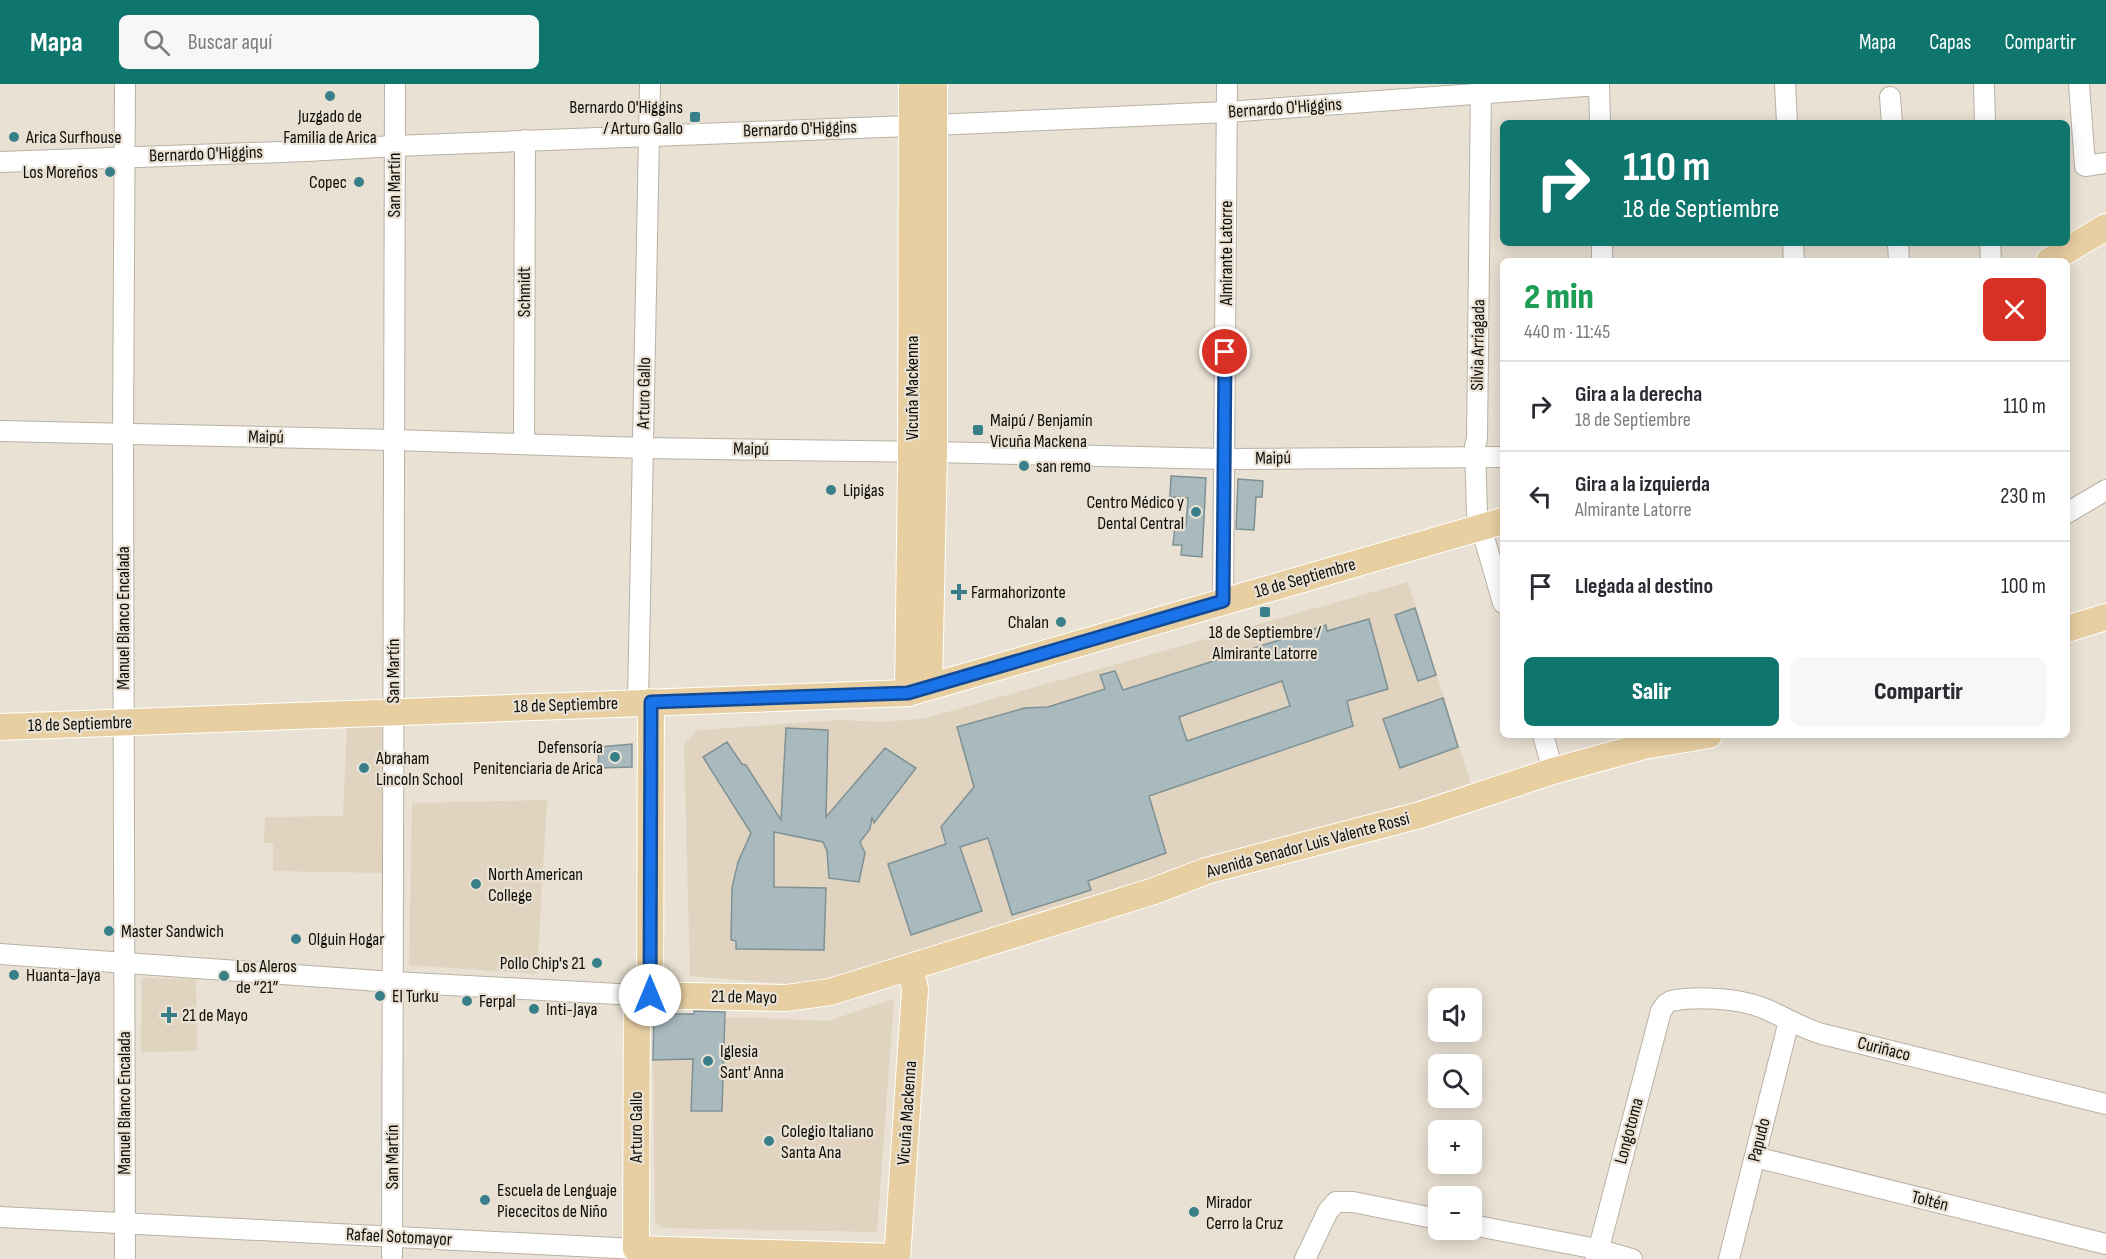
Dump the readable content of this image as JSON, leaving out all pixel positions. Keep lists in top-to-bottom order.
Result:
{
  "streets": {
    "main road": [
      "Vicuña Mackenna",
      "Arturo Gallo",
      "18 de Septiembre",
      "Avenida Senador Luis Valente Rossi",
      "21 de Mayo",
      "Rafael Sotomayor"
    ],
    "street": [
      "Bernardo O'Higgins",
      "San Martín",
      "Almirante Latorre",
      "Schmidt",
      "Silvia Arriagada",
      "Maipú",
      "Manuel Blanco Encalada",
      "Curiñaco",
      "Longotoma",
      "Papudo",
      "Toltén"
    ]
  },
  "crossings": [
    ["Bernardo O'Higgins", "San Martín"],
    ["Bernardo O'Higgins", "Almirante Latorre"],
    ["Bernardo O'Higgins", "Schmidt"],
    ["Bernardo O'Higgins", "Silvia Arriagada"],
    ["Bernardo O'Higgins", "Vicuña Mackenna"],
    ["Bernardo O'Higgins", "Arturo Gallo"],
    ["Bernardo O'Higgins", "Manuel Blanco Encalada"],
    ["San Martín", "Maipú"],
    ["San Martín", "18 de Septiembre"],
    ["San Martín", "21 de Mayo"],
    ["San Martín", "Rafael Sotomayor"],
    ["Almirante Latorre", "Maipú"],
    ["Almirante Latorre", "18 de Septiembre"],
    ["Schmidt", "Maipú"],
    ["Silvia Arriagada", "Maipú"],
    ["Silvia Arriagada", "18 de Septiembre"],
    ["Vicuña Mackenna", "Maipú"],
    ["Vicuña Mackenna", "18 de Septiembre"],
    ["Vicuña Mackenna", "Avenida Senador Luis Valente Rossi"],
    ["Vicuña Mackenna", "21 de Mayo"],
    ["Vicuña Mackenna", "Rafael Sotomayor"],
    ["Arturo Gallo", "Maipú"],
    ["Arturo Gallo", "18 de Septiembre"],
    ["Arturo Gallo", "21 de Mayo"],
    ["Arturo Gallo", "Rafael Sotomayor"],
    ["Maipú", "Manuel Blanco Encalada"],
    ["18 de Septiembre", "Manuel Blanco Encalada"],
    ["Manuel Blanco Encalada", "21 de Mayo"],
    ["Manuel Blanco Encalada", "Rafael Sotomayor"],
    ["Avenida Senador Luis Valente Rossi", "21 de Mayo"],
    ["Curiñaco", "Longotoma"],
    ["Curiñaco", "Papudo"],
    ["Papudo", "Toltén"]
  ],
  "places": {
    "other": [
      "Juzgado de Familia de Arica",
      "Arica Surfhouse",
      "Los Moreños",
      "Copec",
      "san remo",
      "Lipigas",
      "Centro Médico y Dental Central",
      "Chalan",
      "Defensoría Penitenciaria de Arica",
      "Abraham Lincoln School",
      "North American College",
      "Master Sandwich",
      "Olguin Hogar",
      "Pollo Chip's 21",
      "Huanta-Jaya",
      "Los Aleros de “21”",
      "El Turku",
      "Ferpal",
      "Inti-Jaya",
      "Iglesia Sant' Anna",
      "Colegio Italiano Santa Ana",
      "Escuela de Lenguaje Piececitos de Niño",
      "Mirador Cerro la Cruz"
    ],
    "transit": ["Bernardo O'Higgins / Arturo Gallo", "Maipú / Benjamín Vicuña Mackena", "18 de Septiembre / Almirante Latorre"],
    "health": ["Farmahorizonte", "21 de Mayo"]
  },
  "page": {
    "header": "Mapa",
    "search": "Buscar aquí",
    "nav": ["Mapa", "Capas", "Compartir"],
    "turn": ["110 m", "18 de Septiembre"],
    "heading": ["2 min", "440 m · 11:45"],
    "list": [
      {
        "name": "Gira a la derecha",
        "note": "18 de Septiembre",
        "value": "110 m"
      },
      {
        "name": "Gira a la izquierda",
        "note": "Almirante Latorre",
        "value": "230 m"
      },
      {
        "name": "Llegada al destino",
        "value": "100 m"
      }
    ],
    "buttons": ["Salir", "Compartir"],
    "map_buttons": ["+", "−"]
  }
}
